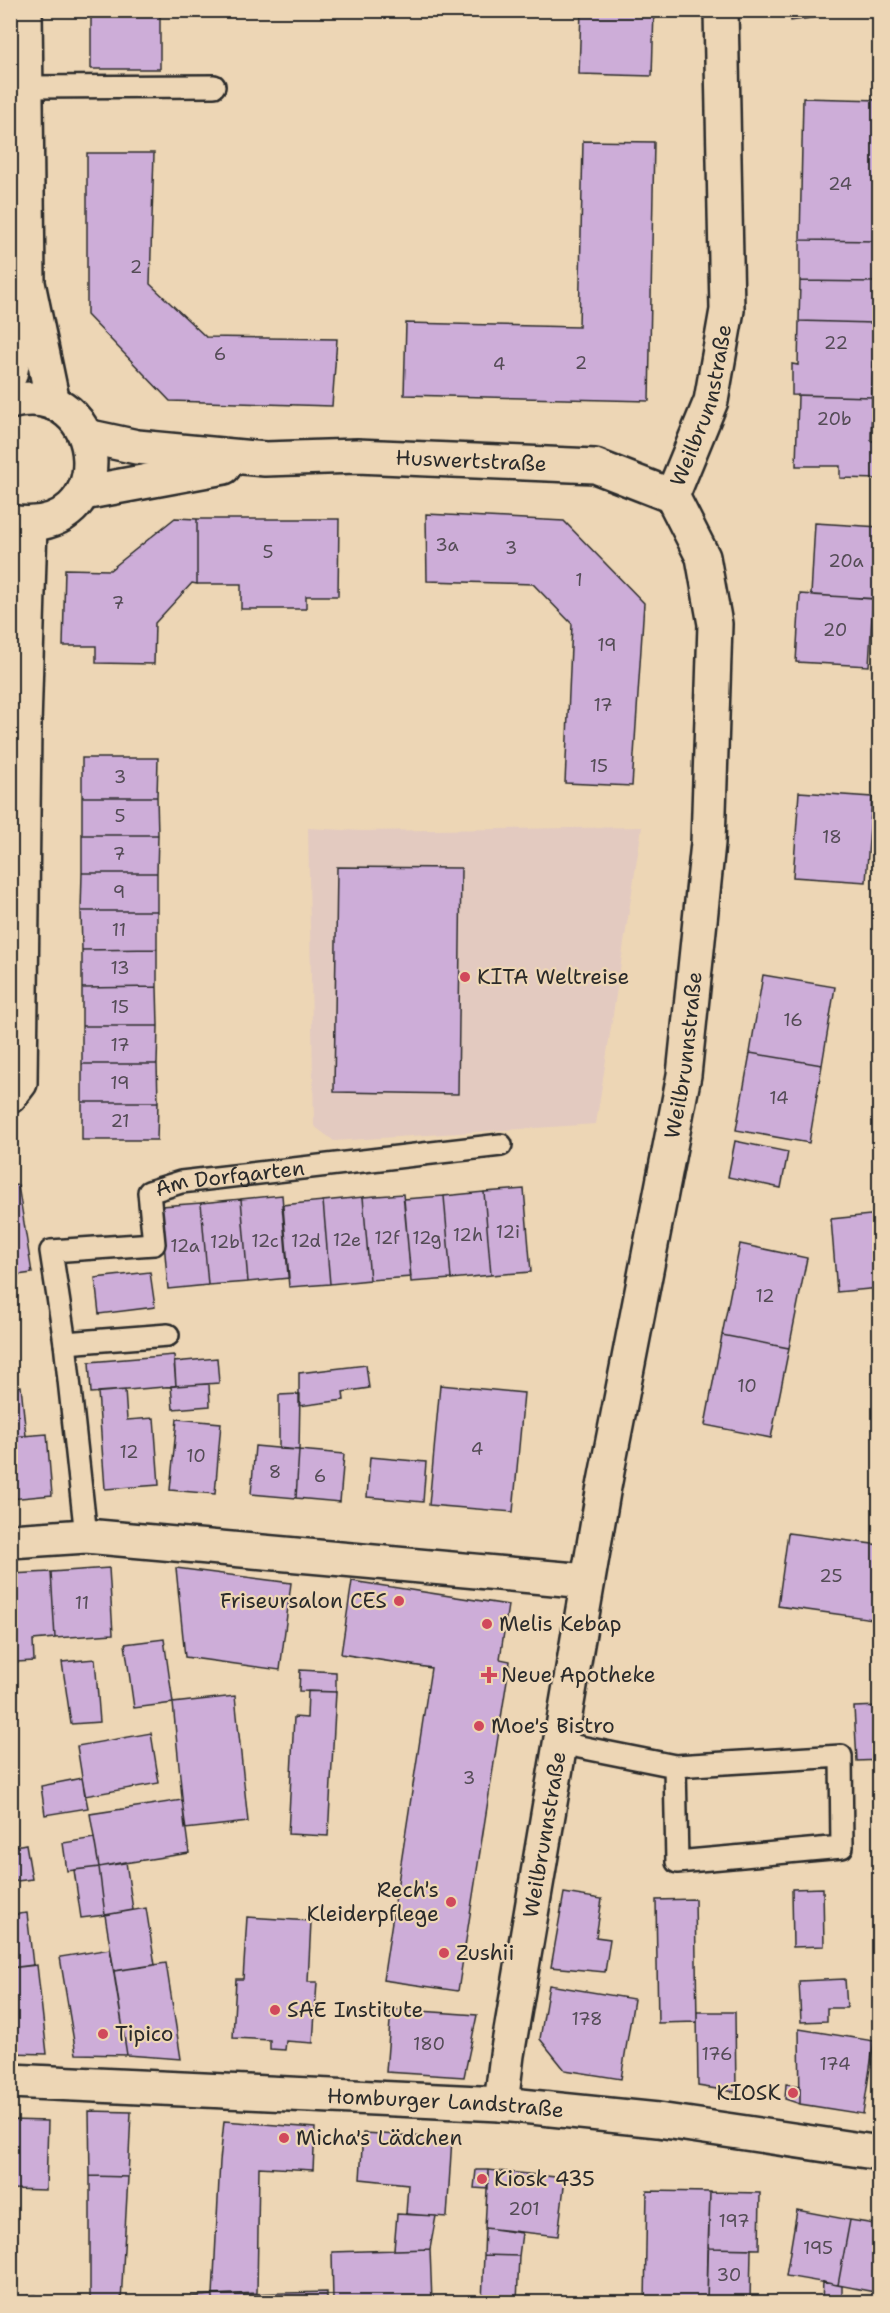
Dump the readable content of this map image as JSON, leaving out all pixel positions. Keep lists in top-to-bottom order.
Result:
{
  "streets": {
    "street": ["Weilbrunnstraße", "Huswertstraße", "Homburger Landstraße"],
    "lane": ["Am Dorfgarten"]
  },
  "crossings": [
    ["Weilbrunnstraße", "Huswertstraße"],
    ["Weilbrunnstraße", "Homburger Landstraße"]
  ],
  "places": {
    "other": [
      "KITA Weltreise",
      "Friseursalon CES",
      "Melis Kebap",
      "Moe's Bistro",
      "Rech's Kleiderpflege",
      "Zushii",
      "SAE Institute",
      "Tipico",
      "KIOSK",
      "Micha's Lädchen",
      "Kiosk 435"
    ],
    "health": ["Neue Apotheke"]
  },
  "house_numbers": [
    "24",
    "2",
    "22",
    "6",
    "2",
    "4",
    "20b",
    "3a",
    "3",
    "5",
    "20a",
    "1",
    "7",
    "20",
    "19",
    "17",
    "15",
    "3",
    "5",
    "18",
    "7",
    "9",
    "11",
    "13",
    "15",
    "16",
    "17",
    "19",
    "14",
    "21",
    "12i",
    "12h",
    "12f",
    "12g",
    "12e",
    "12c",
    "12d",
    "12b",
    "12a",
    "12",
    "10",
    "4",
    "12",
    "10",
    "8",
    "6",
    "25",
    "11",
    "3",
    "178",
    "180",
    "176",
    "174",
    "201",
    "197",
    "195",
    "30"
  ]
}
